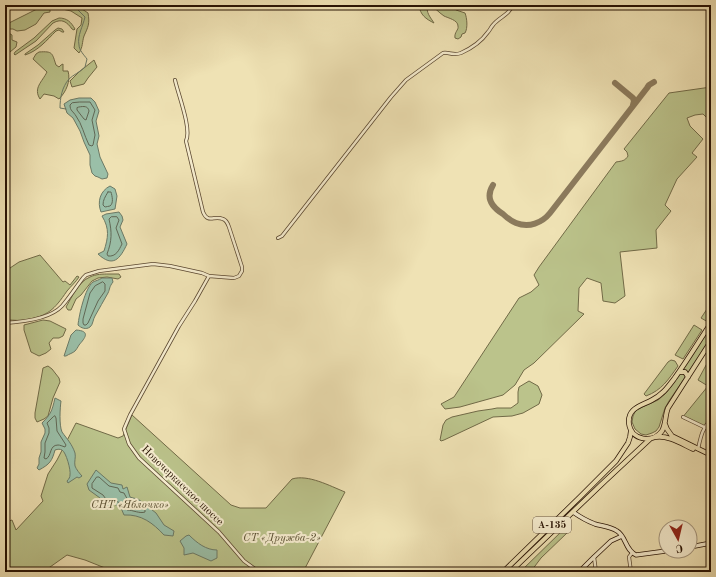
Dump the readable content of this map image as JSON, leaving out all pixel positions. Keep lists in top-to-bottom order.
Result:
{
  "streets": {
    "main road": ["А-135"],
    "street": ["Новочеркасское шоссе"]
  },
  "parks": ["СНТ «Яблочко»", "СТ «Дружба-2»"],
  "north": "bottom"
}
